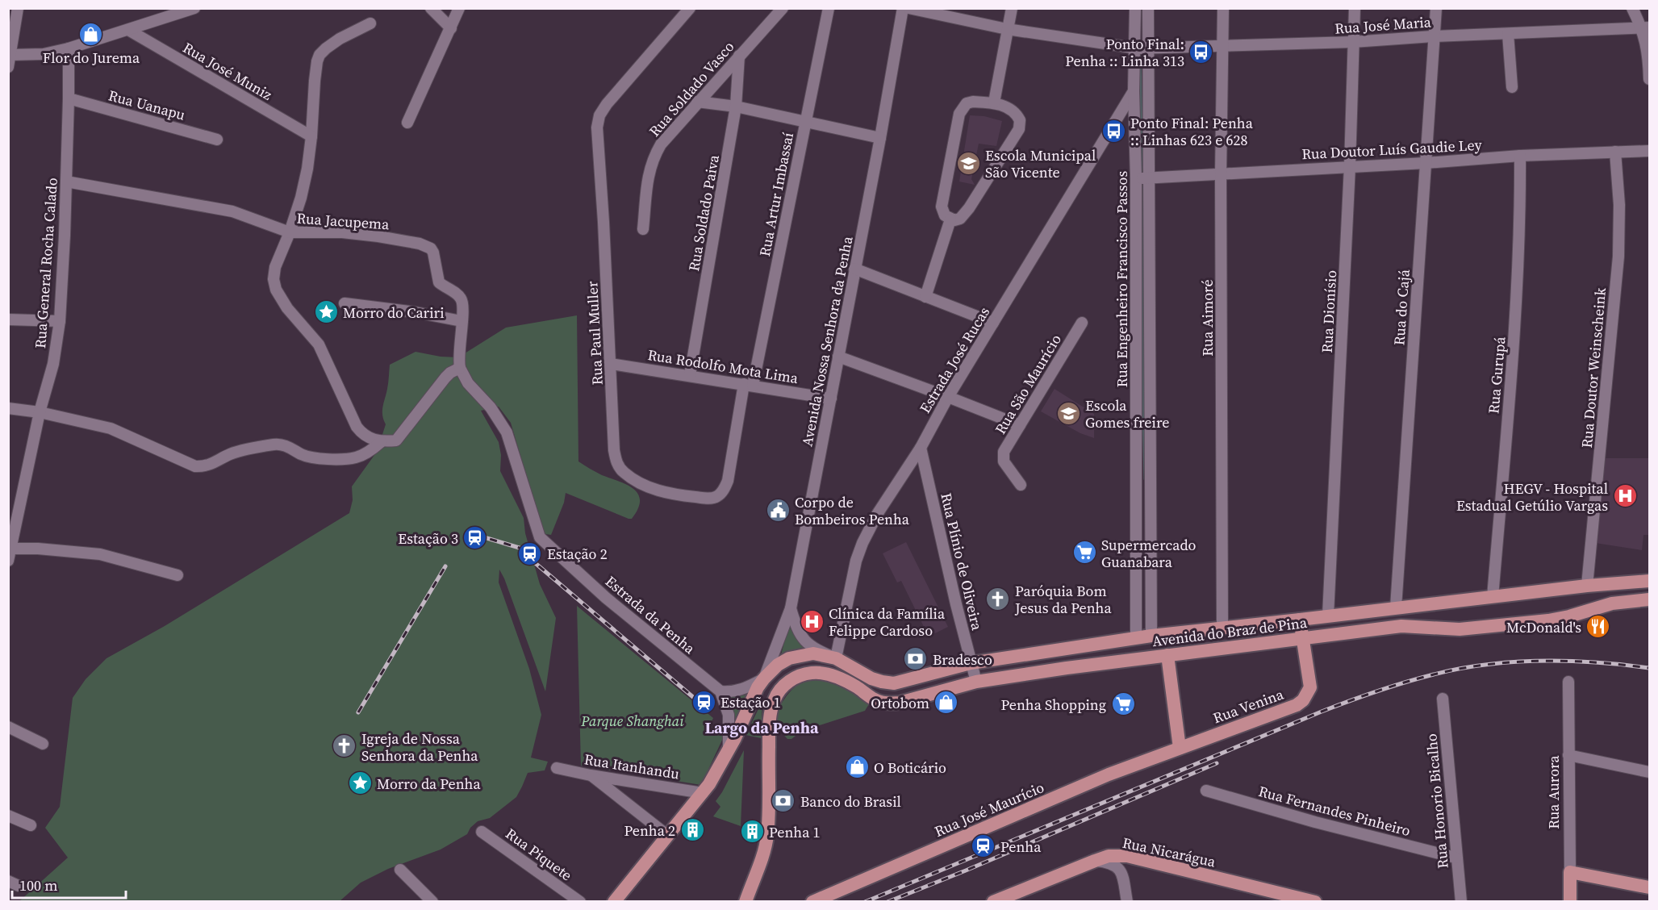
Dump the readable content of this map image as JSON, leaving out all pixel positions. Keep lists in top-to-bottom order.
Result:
{
  "streets": {
    "main road": [
      "Avenida do Braz de Pina",
      "Rua Venina",
      "Rua Aurora",
      "Rua José Maurício",
      "Rua Nicarágua"
    ],
    "street": [
      "Rua José Maria",
      "Rua José Muniz",
      "Rua Soldado Vasco",
      "Rua Uanapu",
      "Rua Doutor Luís Gaudie Ley",
      "Rua Artur Imbassaí",
      "Rua Soldado Paiva",
      "Rua Jacupema",
      "Rua General Rocha Calado",
      "Rua Engenheiro Francisco Passos",
      "Rua do Cajá",
      "Rua Dionísio",
      "Rua Aimoré",
      "Rua Paul Muller",
      "Avenida Nossa Senhora da Penha",
      "Estrada José Rucas",
      "Rua Rodolfo Mota Lima",
      "Rua Doutor Weinscheink",
      "Rua Gurupá",
      "Rua São Maurício",
      "Rua Plínio de Oliveira",
      "Estrada da Penha",
      "Rua Itanhandu",
      "Rua Honorio Bicalho",
      "Rua Fernandes Pinheiro",
      "Rua Piquete"
    ]
  },
  "crossings": [
    ["Rua José Maria", "Rua Engenheiro Francisco Passos"],
    ["Rua José Maria", "Rua do Cajá"],
    ["Rua José Maria", "Rua Dionísio"],
    ["Rua José Maria", "Rua Aimoré"],
    ["Rua Soldado Vasco", "Rua Soldado Paiva"],
    ["Rua Uanapu", "Rua General Rocha Calado"],
    ["Rua Doutor Luís Gaudie Ley", "Rua Engenheiro Francisco Passos"],
    ["Rua Doutor Luís Gaudie Ley", "Rua do Cajá"],
    ["Rua Doutor Luís Gaudie Ley", "Rua Dionísio"],
    ["Rua Doutor Luís Gaudie Ley", "Rua Aimoré"],
    ["Rua Doutor Luís Gaudie Ley", "Rua Doutor Weinscheink"],
    ["Rua Doutor Luís Gaudie Ley", "Rua Gurupá"],
    ["Rua Artur Imbassaí", "Rua Paul Muller"],
    ["Rua Artur Imbassaí", "Rua Rodolfo Mota Lima"],
    ["Rua Soldado Paiva", "Rua Rodolfo Mota Lima"],
    ["Rua Jacupema", "Rua General Rocha Calado"],
    ["Rua Jacupema", "Estrada da Penha"],
    ["Rua Engenheiro Francisco Passos", "Estrada José Rucas"],
    ["Rua Engenheiro Francisco Passos", "Avenida do Braz de Pina"],
    ["Rua do Cajá", "Avenida do Braz de Pina"],
    ["Rua Dionísio", "Avenida do Braz de Pina"],
    ["Rua Aimoré", "Avenida do Braz de Pina"],
    ["Rua Paul Muller", "Rua Rodolfo Mota Lima"],
    ["Avenida Nossa Senhora da Penha", "Estrada José Rucas"],
    ["Avenida Nossa Senhora da Penha", "Rua Rodolfo Mota Lima"],
    ["Avenida Nossa Senhora da Penha", "Avenida do Braz de Pina"],
    ["Estrada José Rucas", "Rua Plínio de Oliveira"],
    ["Estrada José Rucas", "Avenida do Braz de Pina"],
    ["Rua Doutor Weinscheink", "Avenida do Braz de Pina"],
    ["Rua Gurupá", "Avenida do Braz de Pina"],
    ["Rua Plínio de Oliveira", "Avenida do Braz de Pina"],
    ["Avenida do Braz de Pina", "Rua Venina"],
    ["Rua Venina", "Rua José Maurício"],
    ["Rua Honorio Bicalho", "Rua Fernandes Pinheiro"]
  ],
  "districts": ["Largo da Penha"],
  "parks": ["Parque Shanghai"],
  "places": {
    "shop": ["Flor do Jurema", "Ortobom", "O Boticário"],
    "bus stop": ["Ponto Final: Penha :: Linha 313", "Ponto Final: Penha :: Linhas 623 e 628"],
    "school or university": ["Escola Municipal São Vicente", "Escola Gomes freire"],
    "place": ["Morro do Cariri", "Morro da Penha"],
    "hospital": ["HEGV - Hospital Estadual Getúlio Vargas", "Clínica da Família Felippe Cardoso"],
    "public building": ["Corpo de Bombeiros Penha"],
    "station": [
      "Estação 3",
      "Estação 2",
      "Estação 1",
      "Penha"
    ],
    "supermarket": ["Supermercado Guanabara", "Penha Shopping"],
    "church": ["Paróquia Bom Jesus da Penha", "Igreja de Nossa Senhora da Penha"],
    "restaurant": ["McDonald's"],
    "bank": ["Bradesco", "Banco do Brasil"],
    "building": ["Penha 2", "Penha 1"]
  },
  "scale_bar": "100 m"
}
